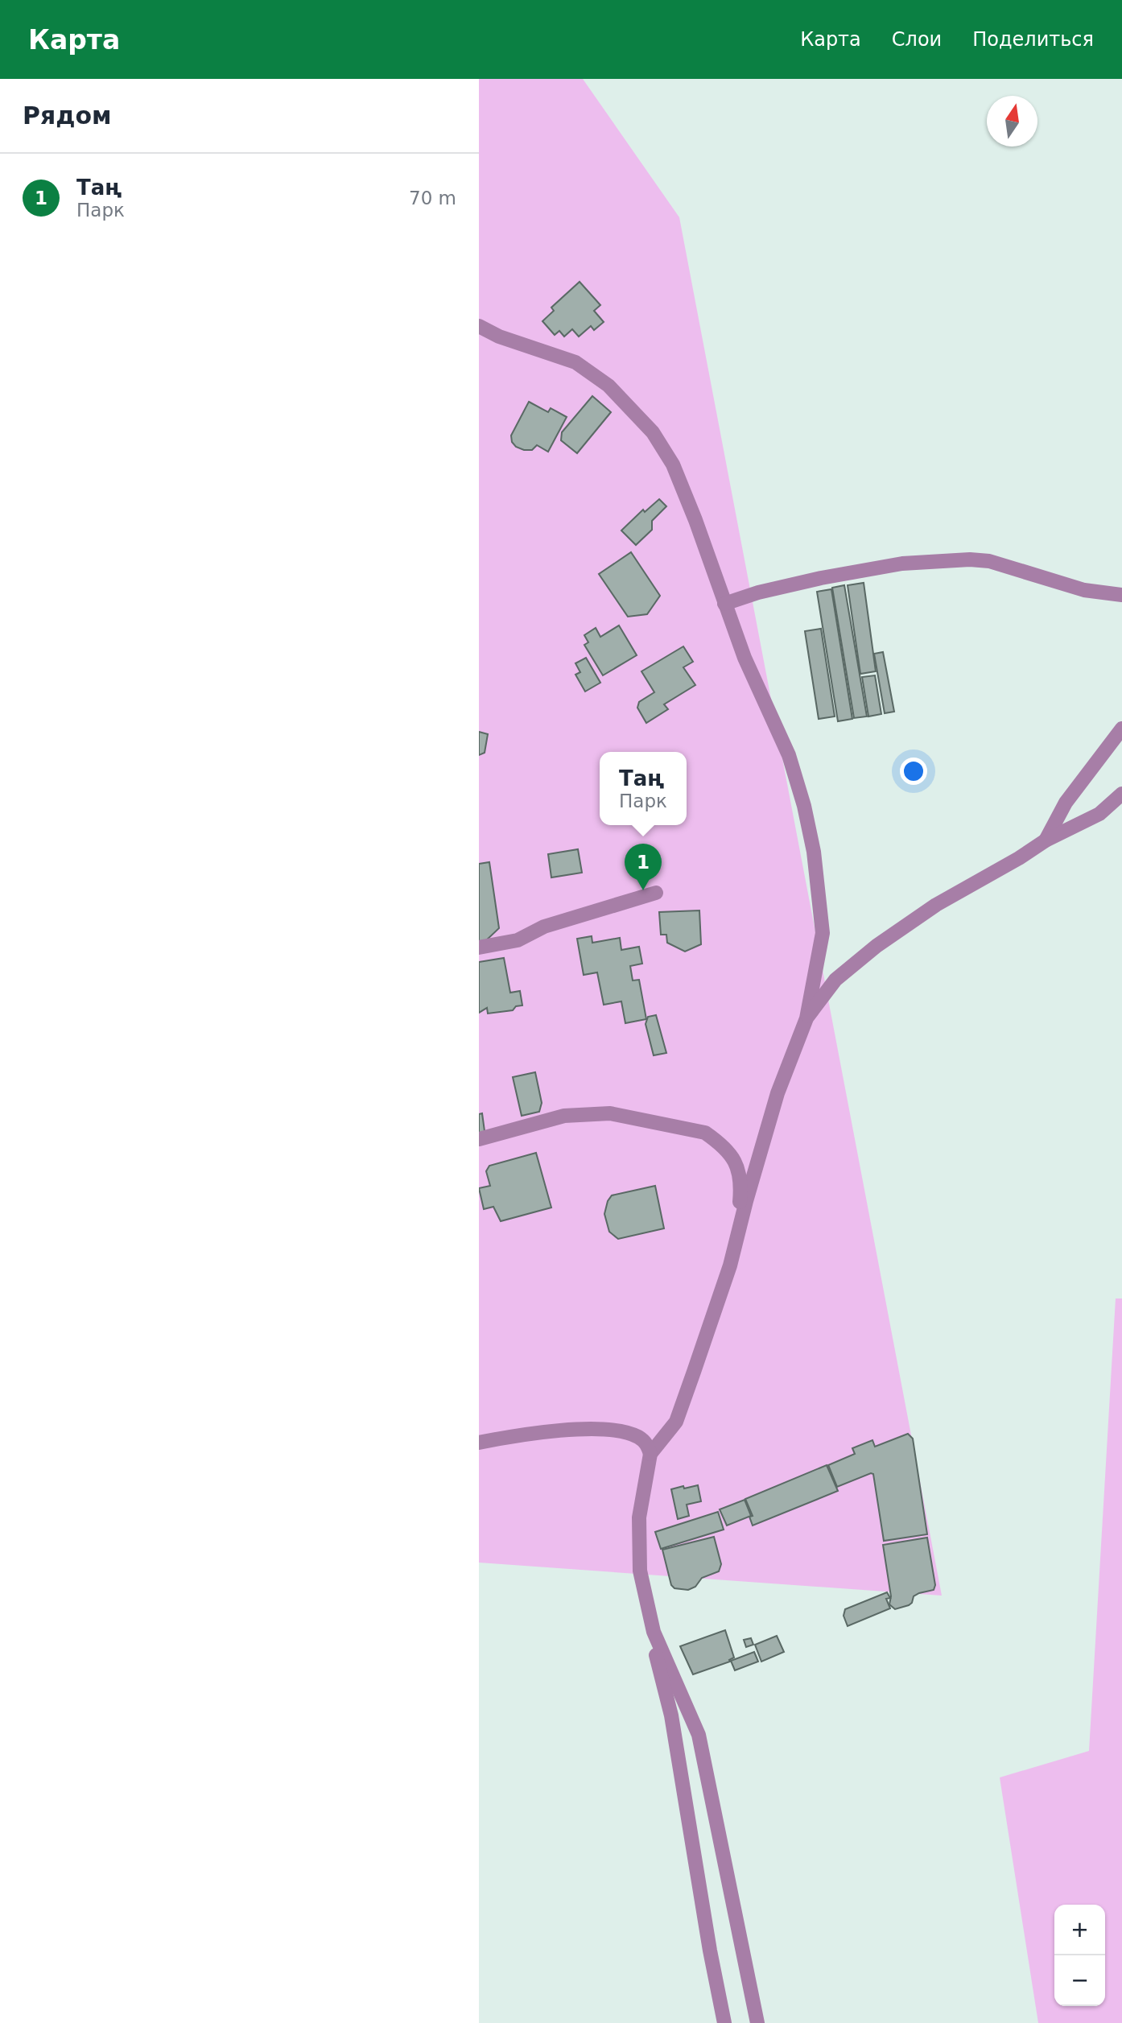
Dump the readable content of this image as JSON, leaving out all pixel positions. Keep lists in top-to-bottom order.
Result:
{
  "north": "top",
  "page": {
    "header": "Карта",
    "nav": ["Карта", "Слои", "Поделиться"],
    "heading": "Рядом",
    "list": [
      {
        "mark": "1",
        "name": "Таң",
        "note": "Парк",
        "value": "70 m"
      }
    ],
    "popup": ["Таң", "Парк"],
    "pins": "1",
    "map_buttons": ["+", "−"]
  }
}
